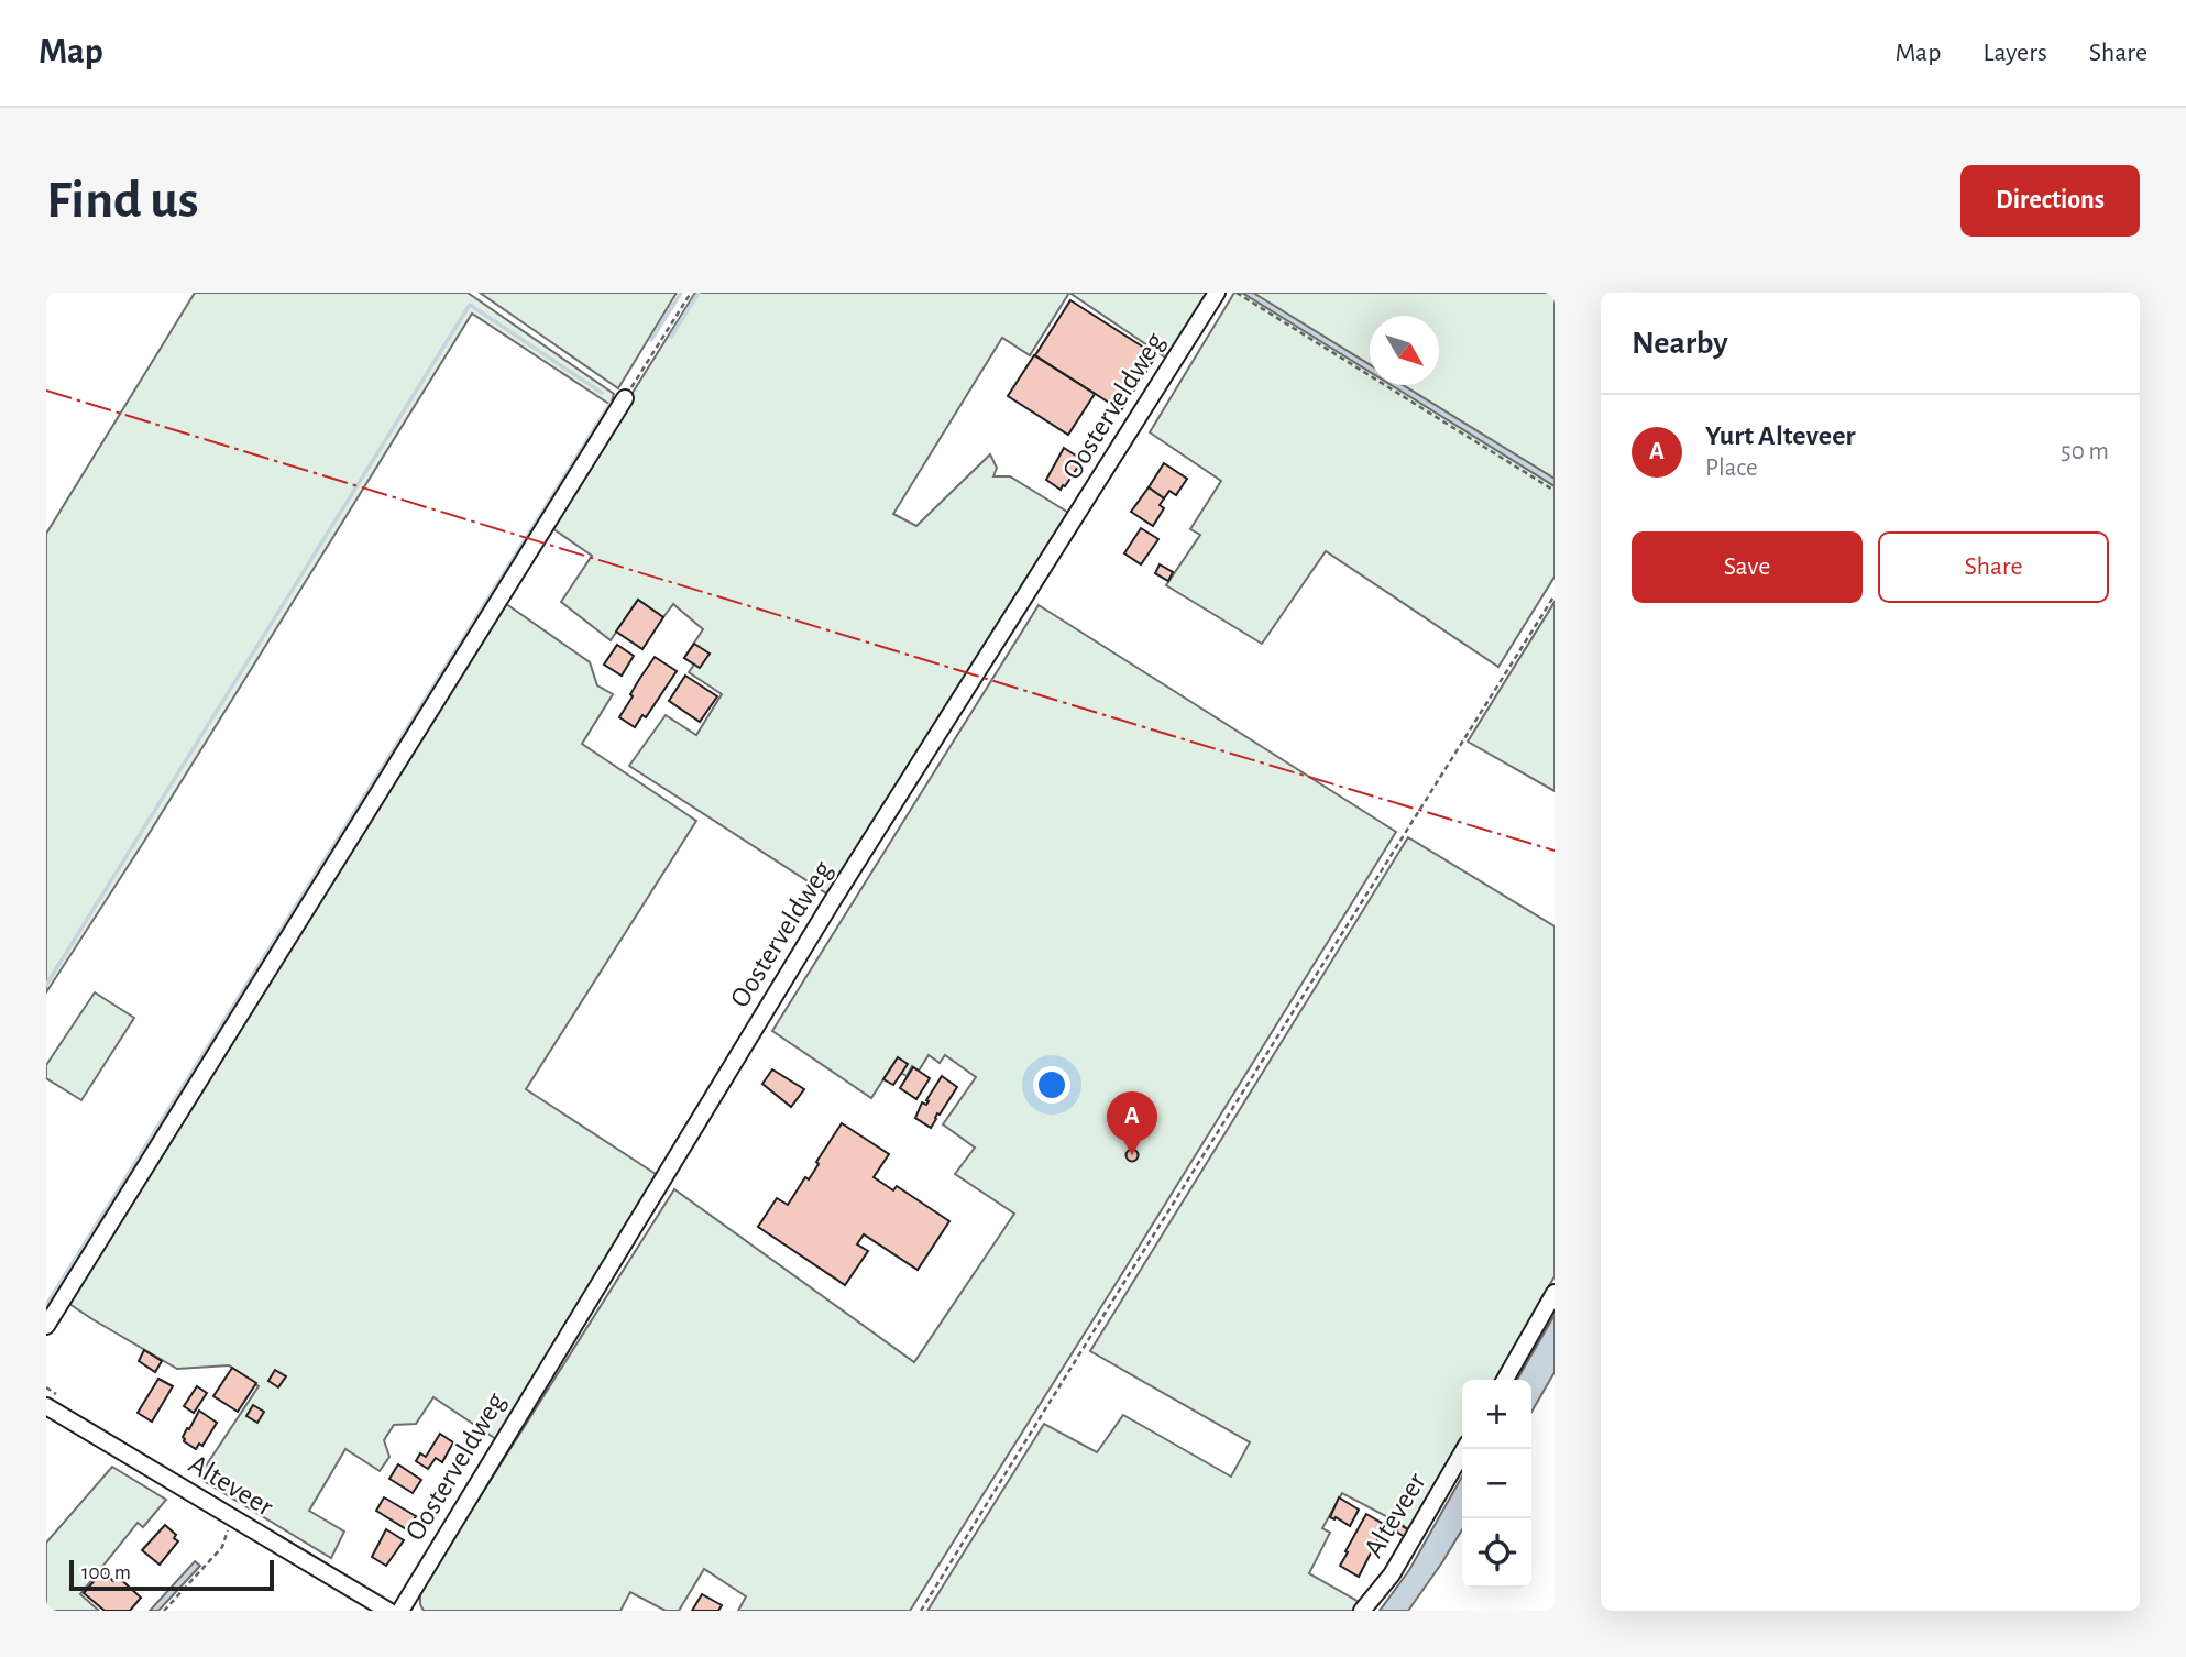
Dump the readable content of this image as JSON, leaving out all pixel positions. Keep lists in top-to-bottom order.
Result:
{
  "streets": {
    "street": ["Oosterveldweg", "Alteveer"]
  },
  "scale_bar": "100 m",
  "north": "bottom right",
  "page": {
    "header": "Map",
    "nav": ["Map", "Layers", "Share"],
    "buttons": [
      "Directions",
      ["Save", "Share"]
    ],
    "title": "Find us",
    "heading": "Nearby",
    "list": [
      {
        "mark": "A",
        "name": "Yurt Alteveer",
        "note": "Place",
        "value": "50 m"
      }
    ],
    "pins": "A",
    "map_buttons": ["+", "−"],
    "scale": "100 m"
  }
}
